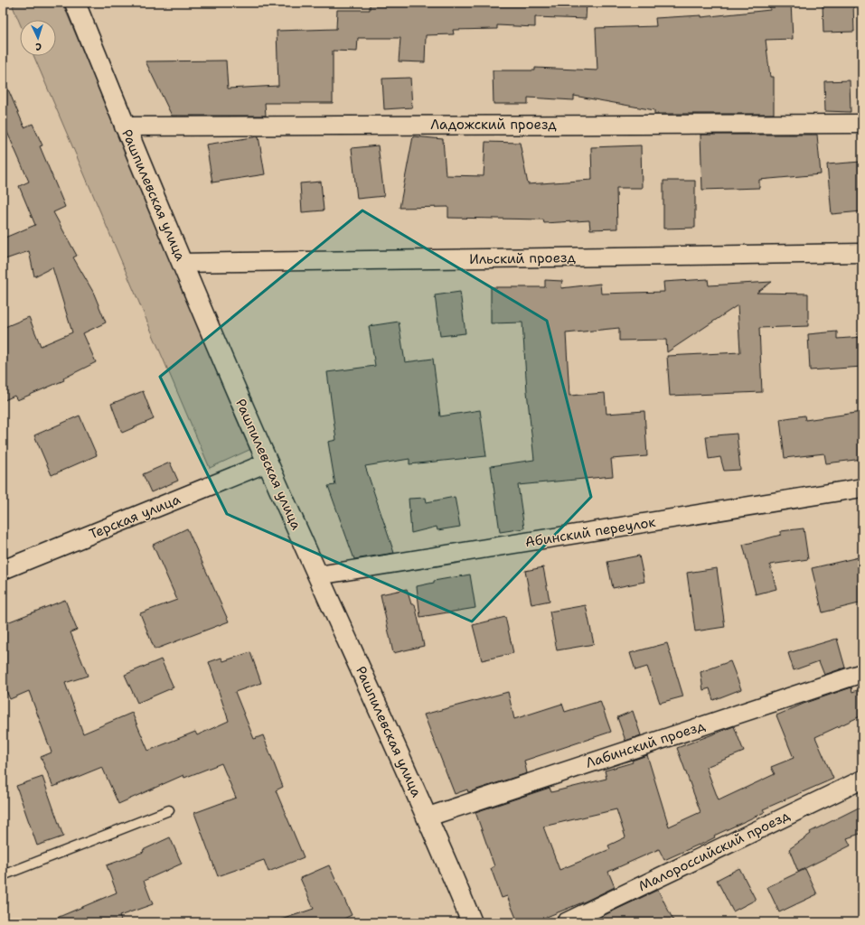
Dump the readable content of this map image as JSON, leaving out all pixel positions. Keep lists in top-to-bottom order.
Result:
{
  "streets": {
    "street": [
      "Ладожский проезд",
      "Рашпилевская улица",
      "Ильский проезд",
      "Терская улица",
      "Абинский переулок",
      "Лабинский проезд",
      "Малороссийский проезд"
    ]
  },
  "crossings": [
    ["Ладожский проезд", "Рашпилевская улица"],
    ["Рашпилевская улица", "Ильский проезд"],
    ["Рашпилевская улица", "Терская улица"],
    ["Рашпилевская улица", "Абинский переулок"],
    ["Рашпилевская улица", "Лабинский проезд"]
  ],
  "north": "bottom"
}
